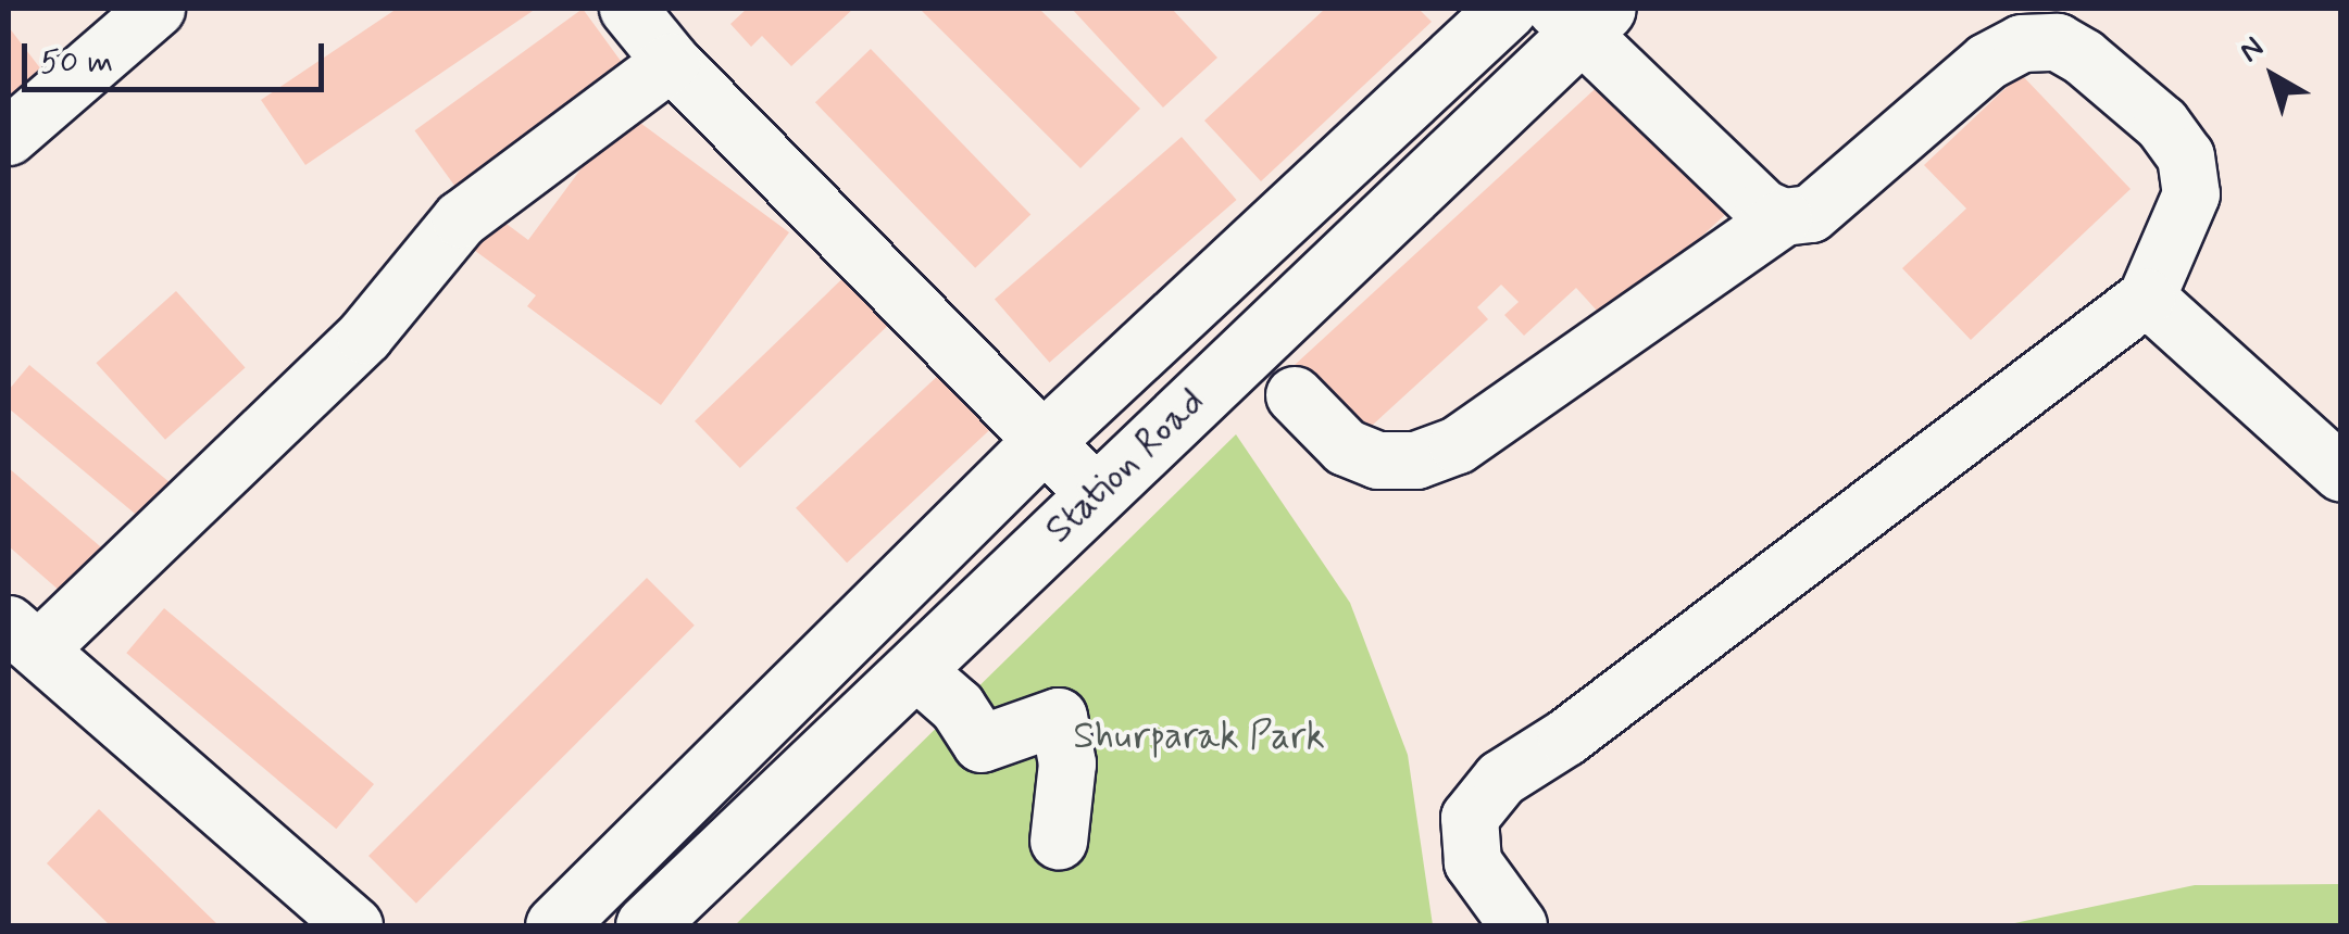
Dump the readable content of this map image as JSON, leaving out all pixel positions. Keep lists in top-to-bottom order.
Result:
{
  "streets": {
    "main road": ["Station Road"]
  },
  "parks": ["Shurparak Park"],
  "scale_bar": "50 m",
  "north": "top left"
}
